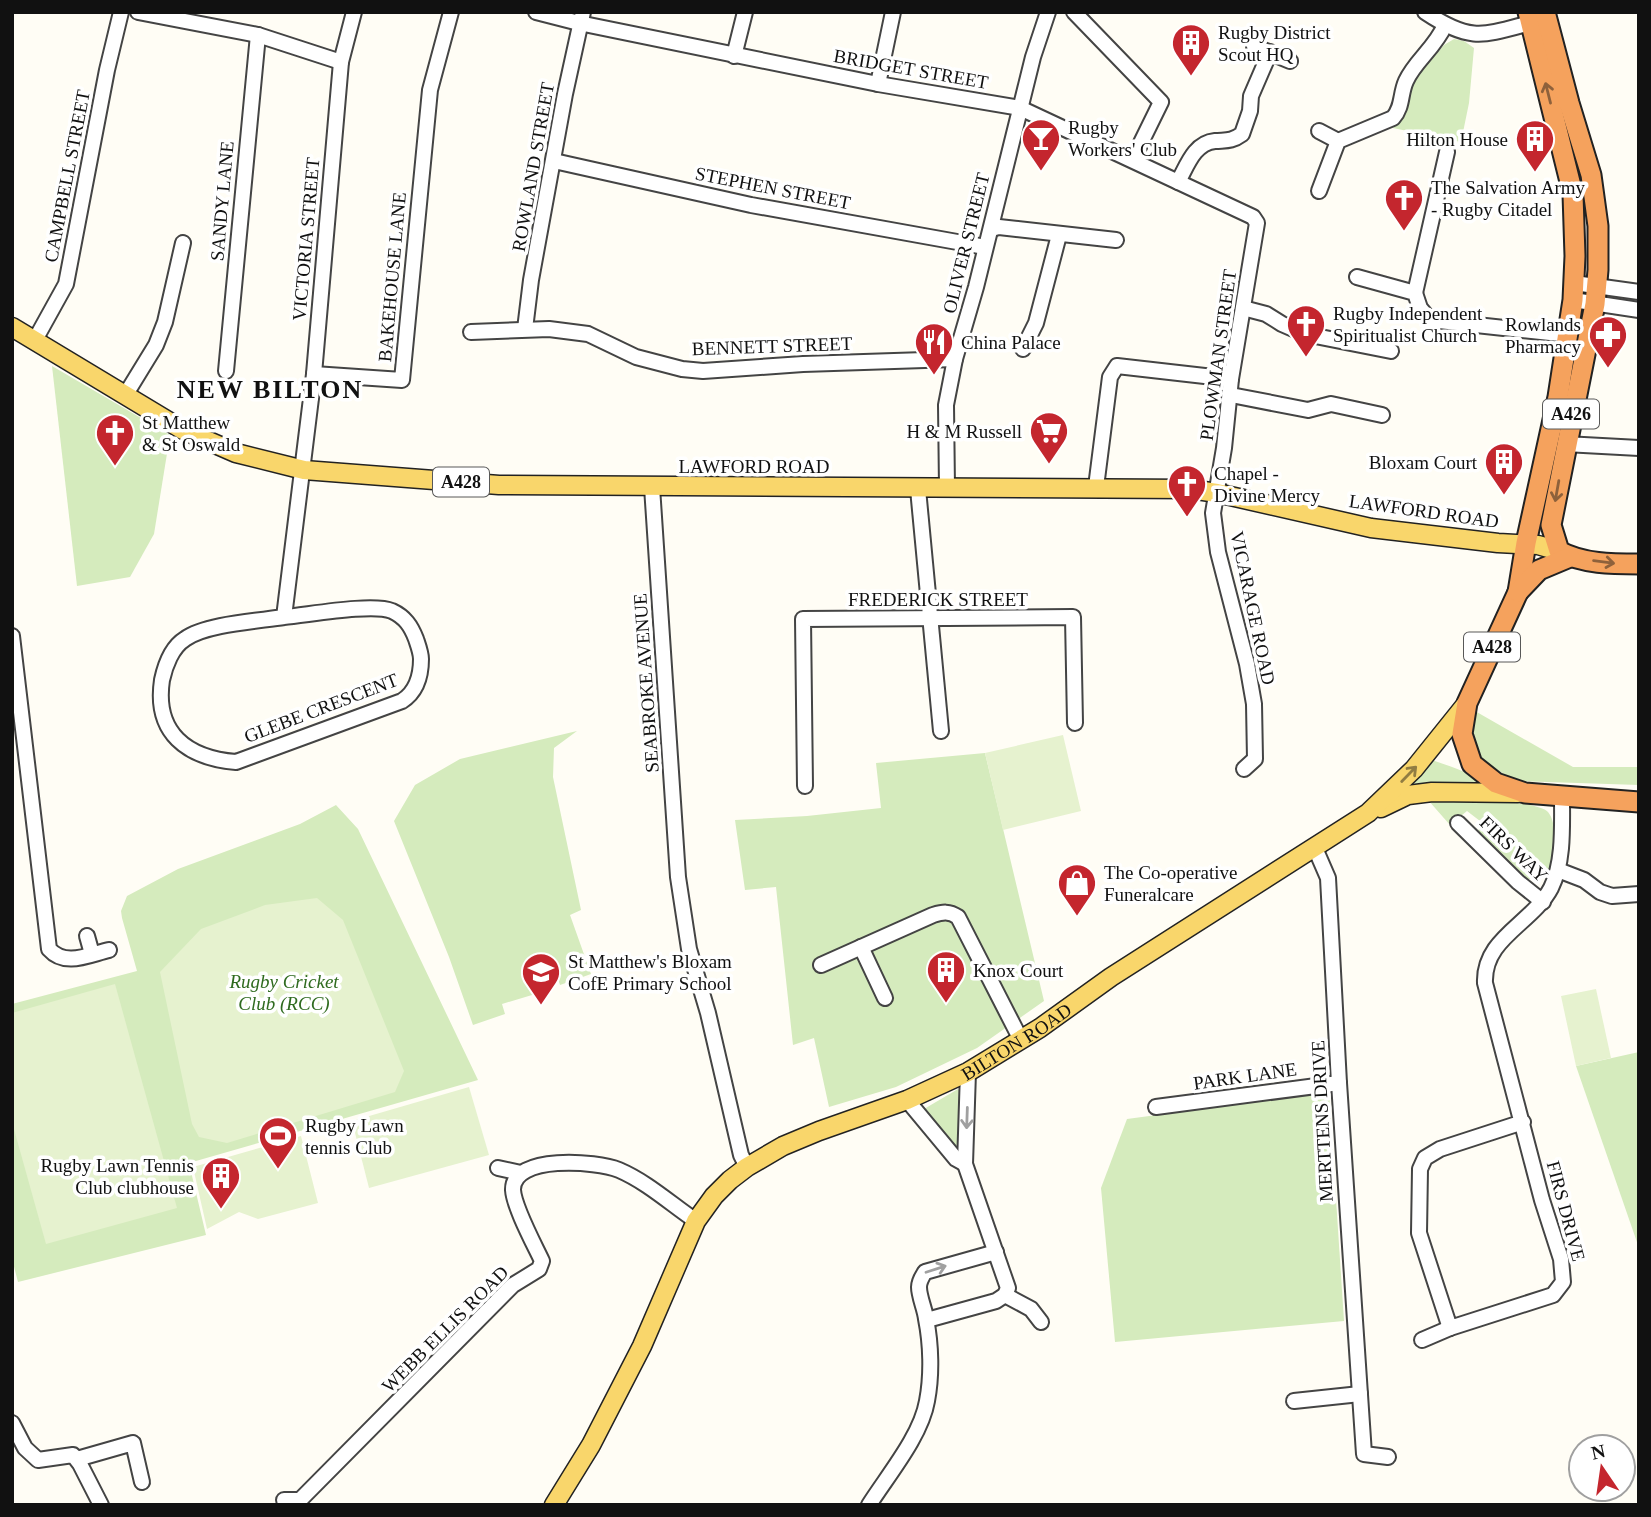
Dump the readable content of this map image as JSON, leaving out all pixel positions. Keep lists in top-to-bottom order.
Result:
{
  "streets": {
    "highway": ["A426", "A428", "BILTON ROAD"],
    "main road": ["LAWFORD ROAD"],
    "street": [
      "BRIDGET STREET",
      "ROWLAND STREET",
      "CAMPBELL STREET",
      "STEPHEN STREET",
      "SANDY LANE",
      "VICTORIA STREET",
      "OLIVER STREET",
      "BAKEHOUSE LANE",
      "BENNETT STREET",
      "PLOWMAN STREET",
      "FREDERICK STREET",
      "VICARAGE ROAD",
      "SEABROKE AVENUE",
      "GLEBE CRESCENT",
      "FIRS WAY",
      "PARK LANE",
      "MERTTENS DRIVE",
      "FIRS DRIVE",
      "WEBB ELLIS ROAD"
    ]
  },
  "crossings": [
    ["BRIDGET STREET", "ROWLAND STREET"],
    ["BRIDGET STREET", "OLIVER STREET"],
    ["BRIDGET STREET", "PLOWMAN STREET"],
    ["ROWLAND STREET", "STEPHEN STREET"],
    ["ROWLAND STREET", "BENNETT STREET"],
    ["CAMPBELL STREET", "LAWFORD ROAD"],
    ["STEPHEN STREET", "OLIVER STREET"],
    ["VICTORIA STREET", "BAKEHOUSE LANE"],
    ["VICTORIA STREET", "LAWFORD ROAD"],
    ["OLIVER STREET", "BENNETT STREET"],
    ["OLIVER STREET", "LAWFORD ROAD"],
    ["PLOWMAN STREET", "LAWFORD ROAD"],
    ["PLOWMAN STREET", "VICARAGE ROAD"],
    ["A426", "LAWFORD ROAD"],
    ["A426", "A428"],
    ["A426", "BILTON ROAD"],
    ["LAWFORD ROAD", "A428"],
    ["LAWFORD ROAD", "VICARAGE ROAD"],
    ["LAWFORD ROAD", "SEABROKE AVENUE"],
    ["LAWFORD ROAD", "BILTON ROAD"],
    ["A428", "BILTON ROAD"],
    ["A428", "FIRS DRIVE"],
    ["SEABROKE AVENUE", "BILTON ROAD"],
    ["FIRS WAY", "FIRS DRIVE"],
    ["BILTON ROAD", "MERTTENS DRIVE"],
    ["PARK LANE", "MERTTENS DRIVE"]
  ],
  "districts": ["NEW BILTON"],
  "parks": ["Rugby Cricket Club (RCC)"],
  "places": {
    "building": [
      "Rugby District Scout HQ",
      "Hilton House",
      "Bloxam Court",
      "Knox Court",
      "Rugby Lawn Tennis Club clubhouse"
    ],
    "bar": ["Rugby Workers' Club"],
    "church": [
      "The Salvation Army - Rugby Citadel",
      "Rugby Independent Spiritualist Church",
      "St Matthew & St Oswald",
      "Chapel - Divine Mercy"
    ],
    "pharmacy": ["Rowlands Pharmacy"],
    "restaurant": ["China Palace"],
    "supermarket": ["H & M Russell"],
    "shop": ["The Co-operative Funeralcare"],
    "school or university": ["St Matthew's Bloxam CofE Primary School"],
    "sports": ["Rugby Lawn tennis Club"]
  },
  "north": "top"
}
